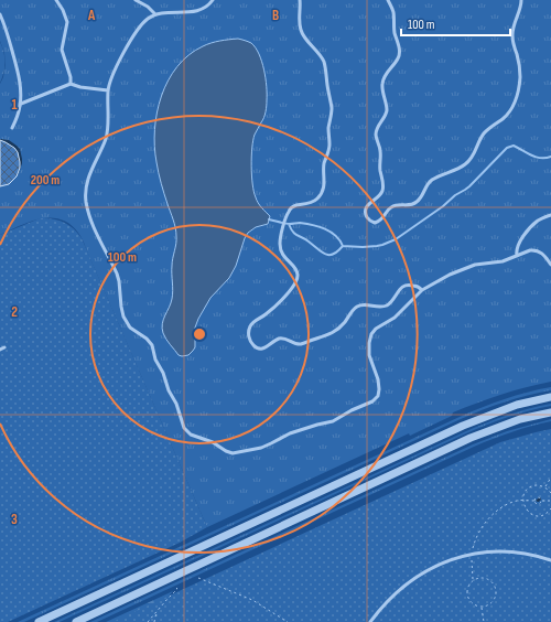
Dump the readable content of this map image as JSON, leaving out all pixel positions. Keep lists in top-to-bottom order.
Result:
{
  "scale_bar": "100 m",
  "grid": {
    "columns": ["A", "B"],
    "rows": ["1", "2", "3"]
  },
  "rings": ["200 m", "100 m"]
}
